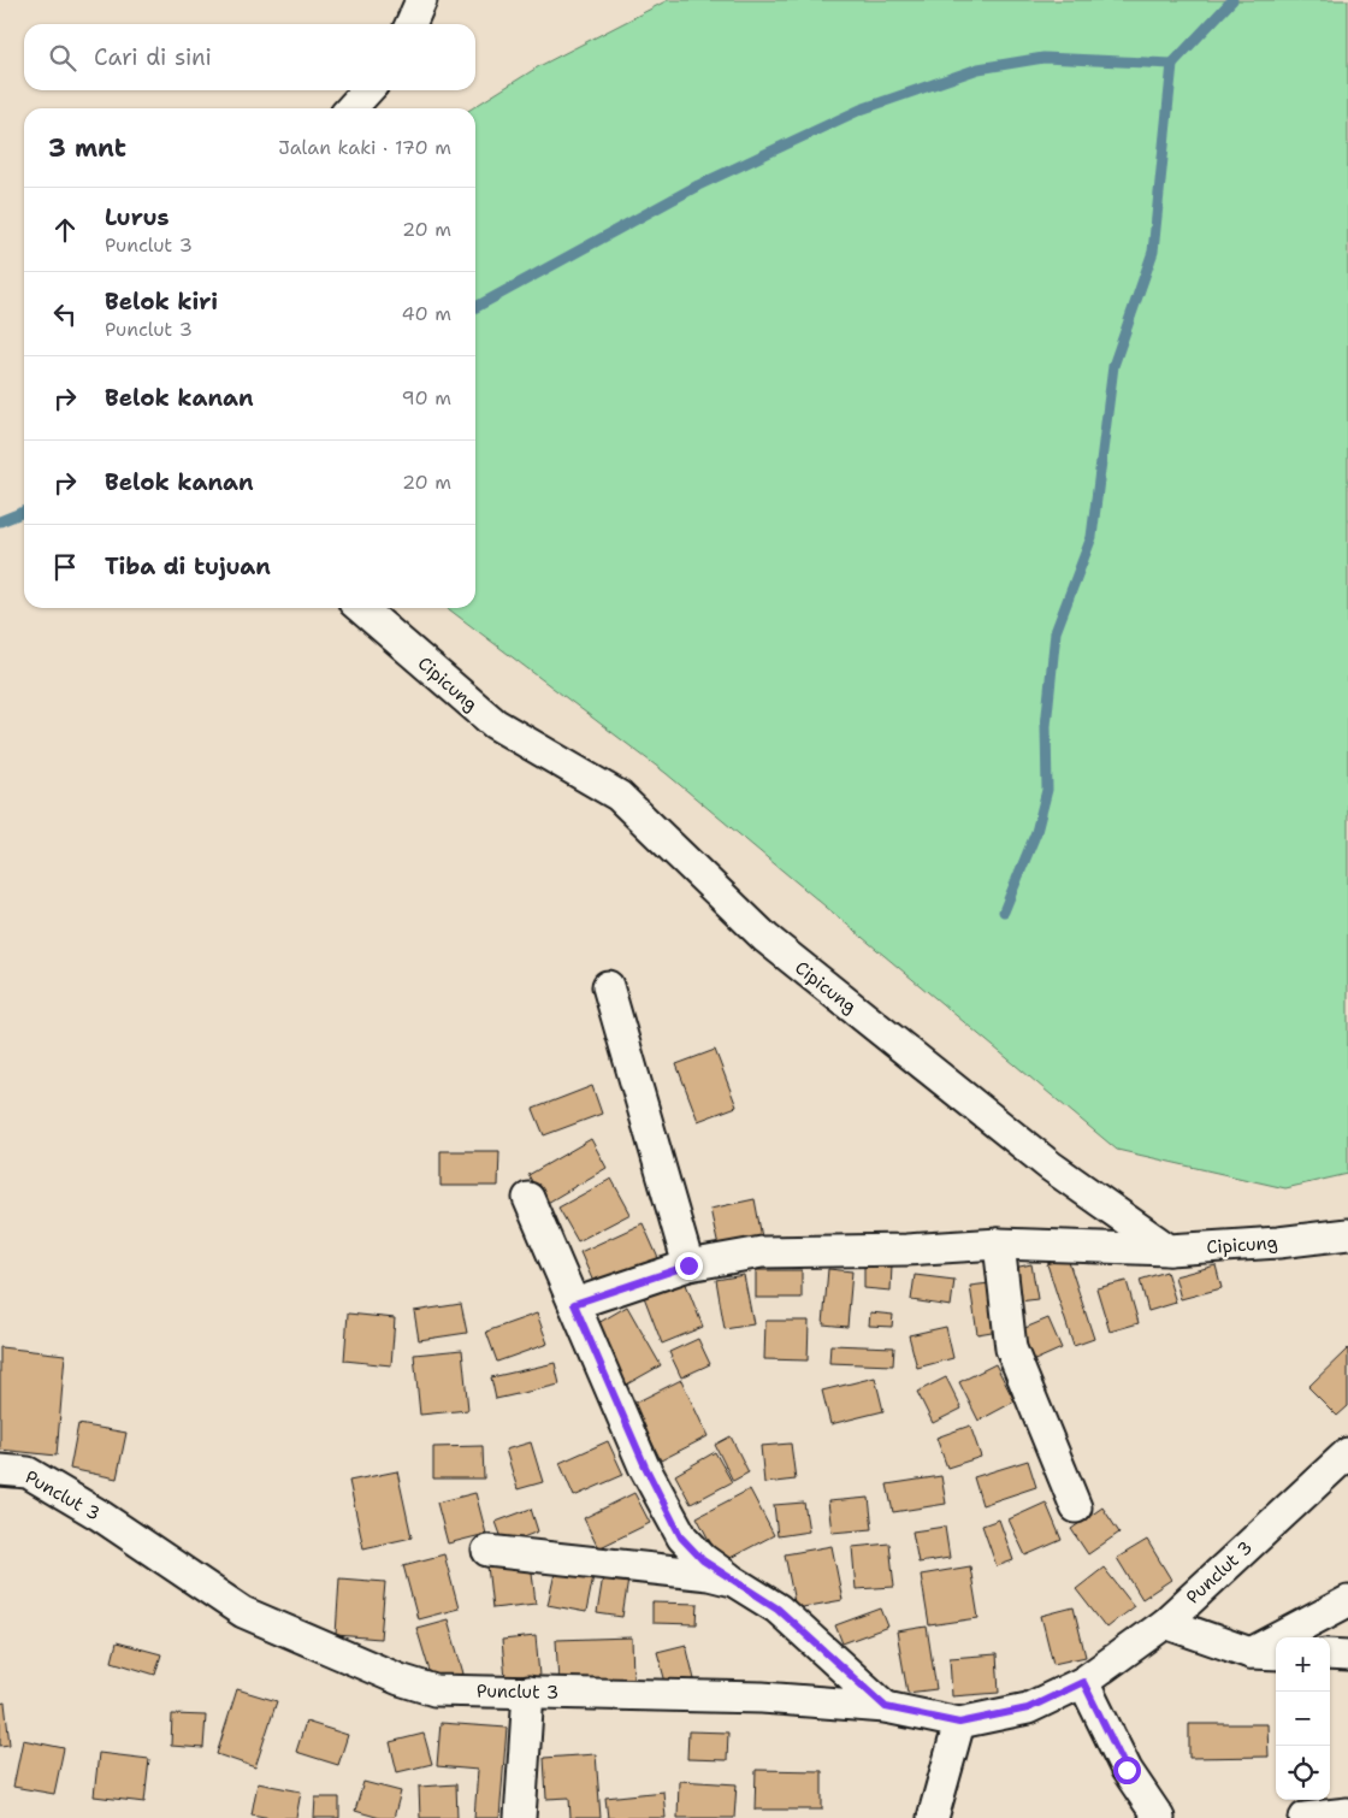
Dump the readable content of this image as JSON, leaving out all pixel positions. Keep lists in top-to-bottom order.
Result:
{
  "streets": {
    "street": ["Cipicung", "Punclut 3"]
  },
  "page": {
    "search": "Cari di sini",
    "heading": ["3 mnt", "Jalan kaki · 170 m"],
    "list": [
      ["Lurus", "Punclut 3", "20 m"],
      ["Belok kiri", "Punclut 3", "40 m"],
      ["Belok kanan", "90 m"],
      ["Belok kanan", "20 m"],
      "Tiba di tujuan"
    ],
    "map_buttons": ["+", "−"]
  }
}
